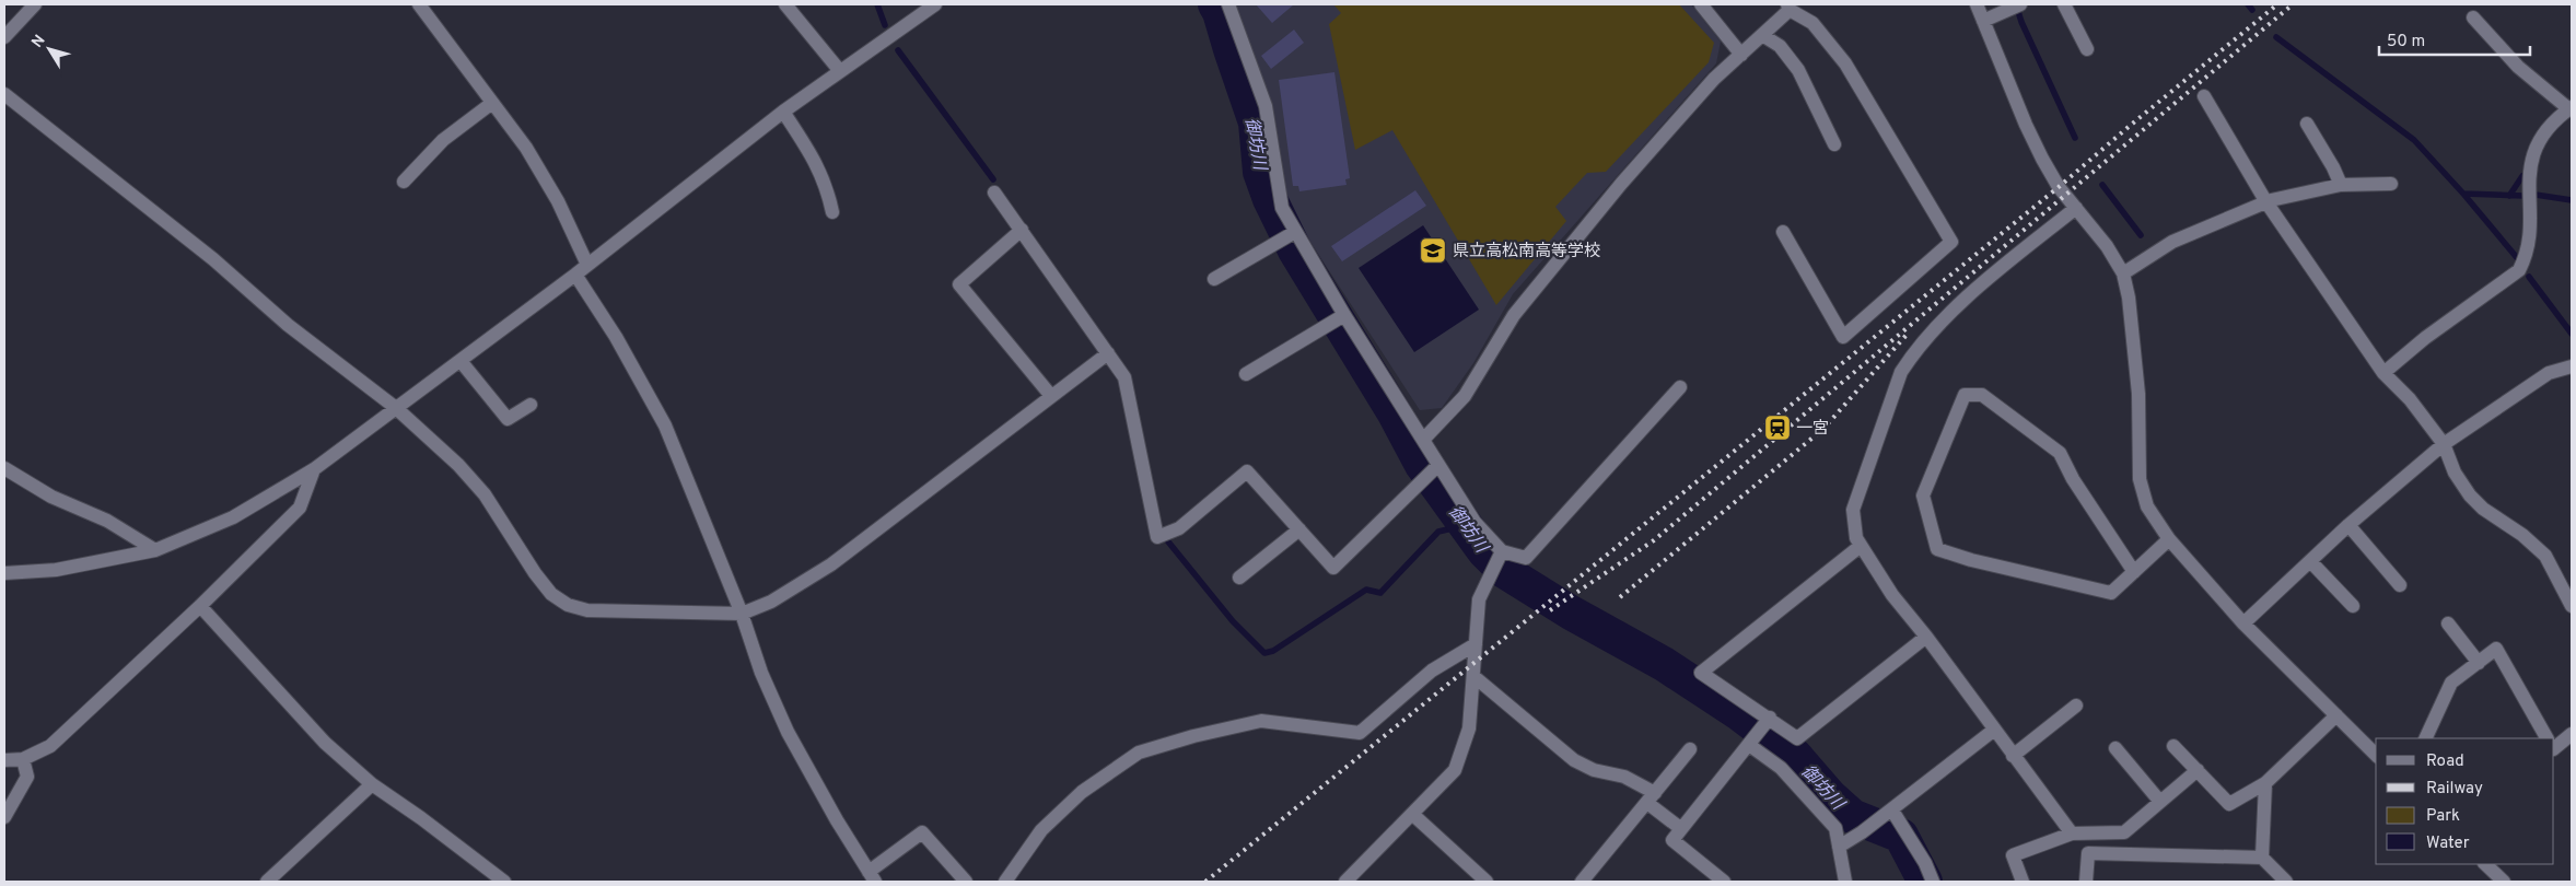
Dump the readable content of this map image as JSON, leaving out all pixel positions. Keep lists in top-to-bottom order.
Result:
{
  "water": ["御坊川"],
  "places": {
    "school or university": ["県立高松南高等学校"],
    "station": ["一宮"]
  },
  "legend": [
    "Road",
    "Railway",
    "Park",
    "Water"
  ],
  "scale_bar": "50 m",
  "north": "top left"
}
